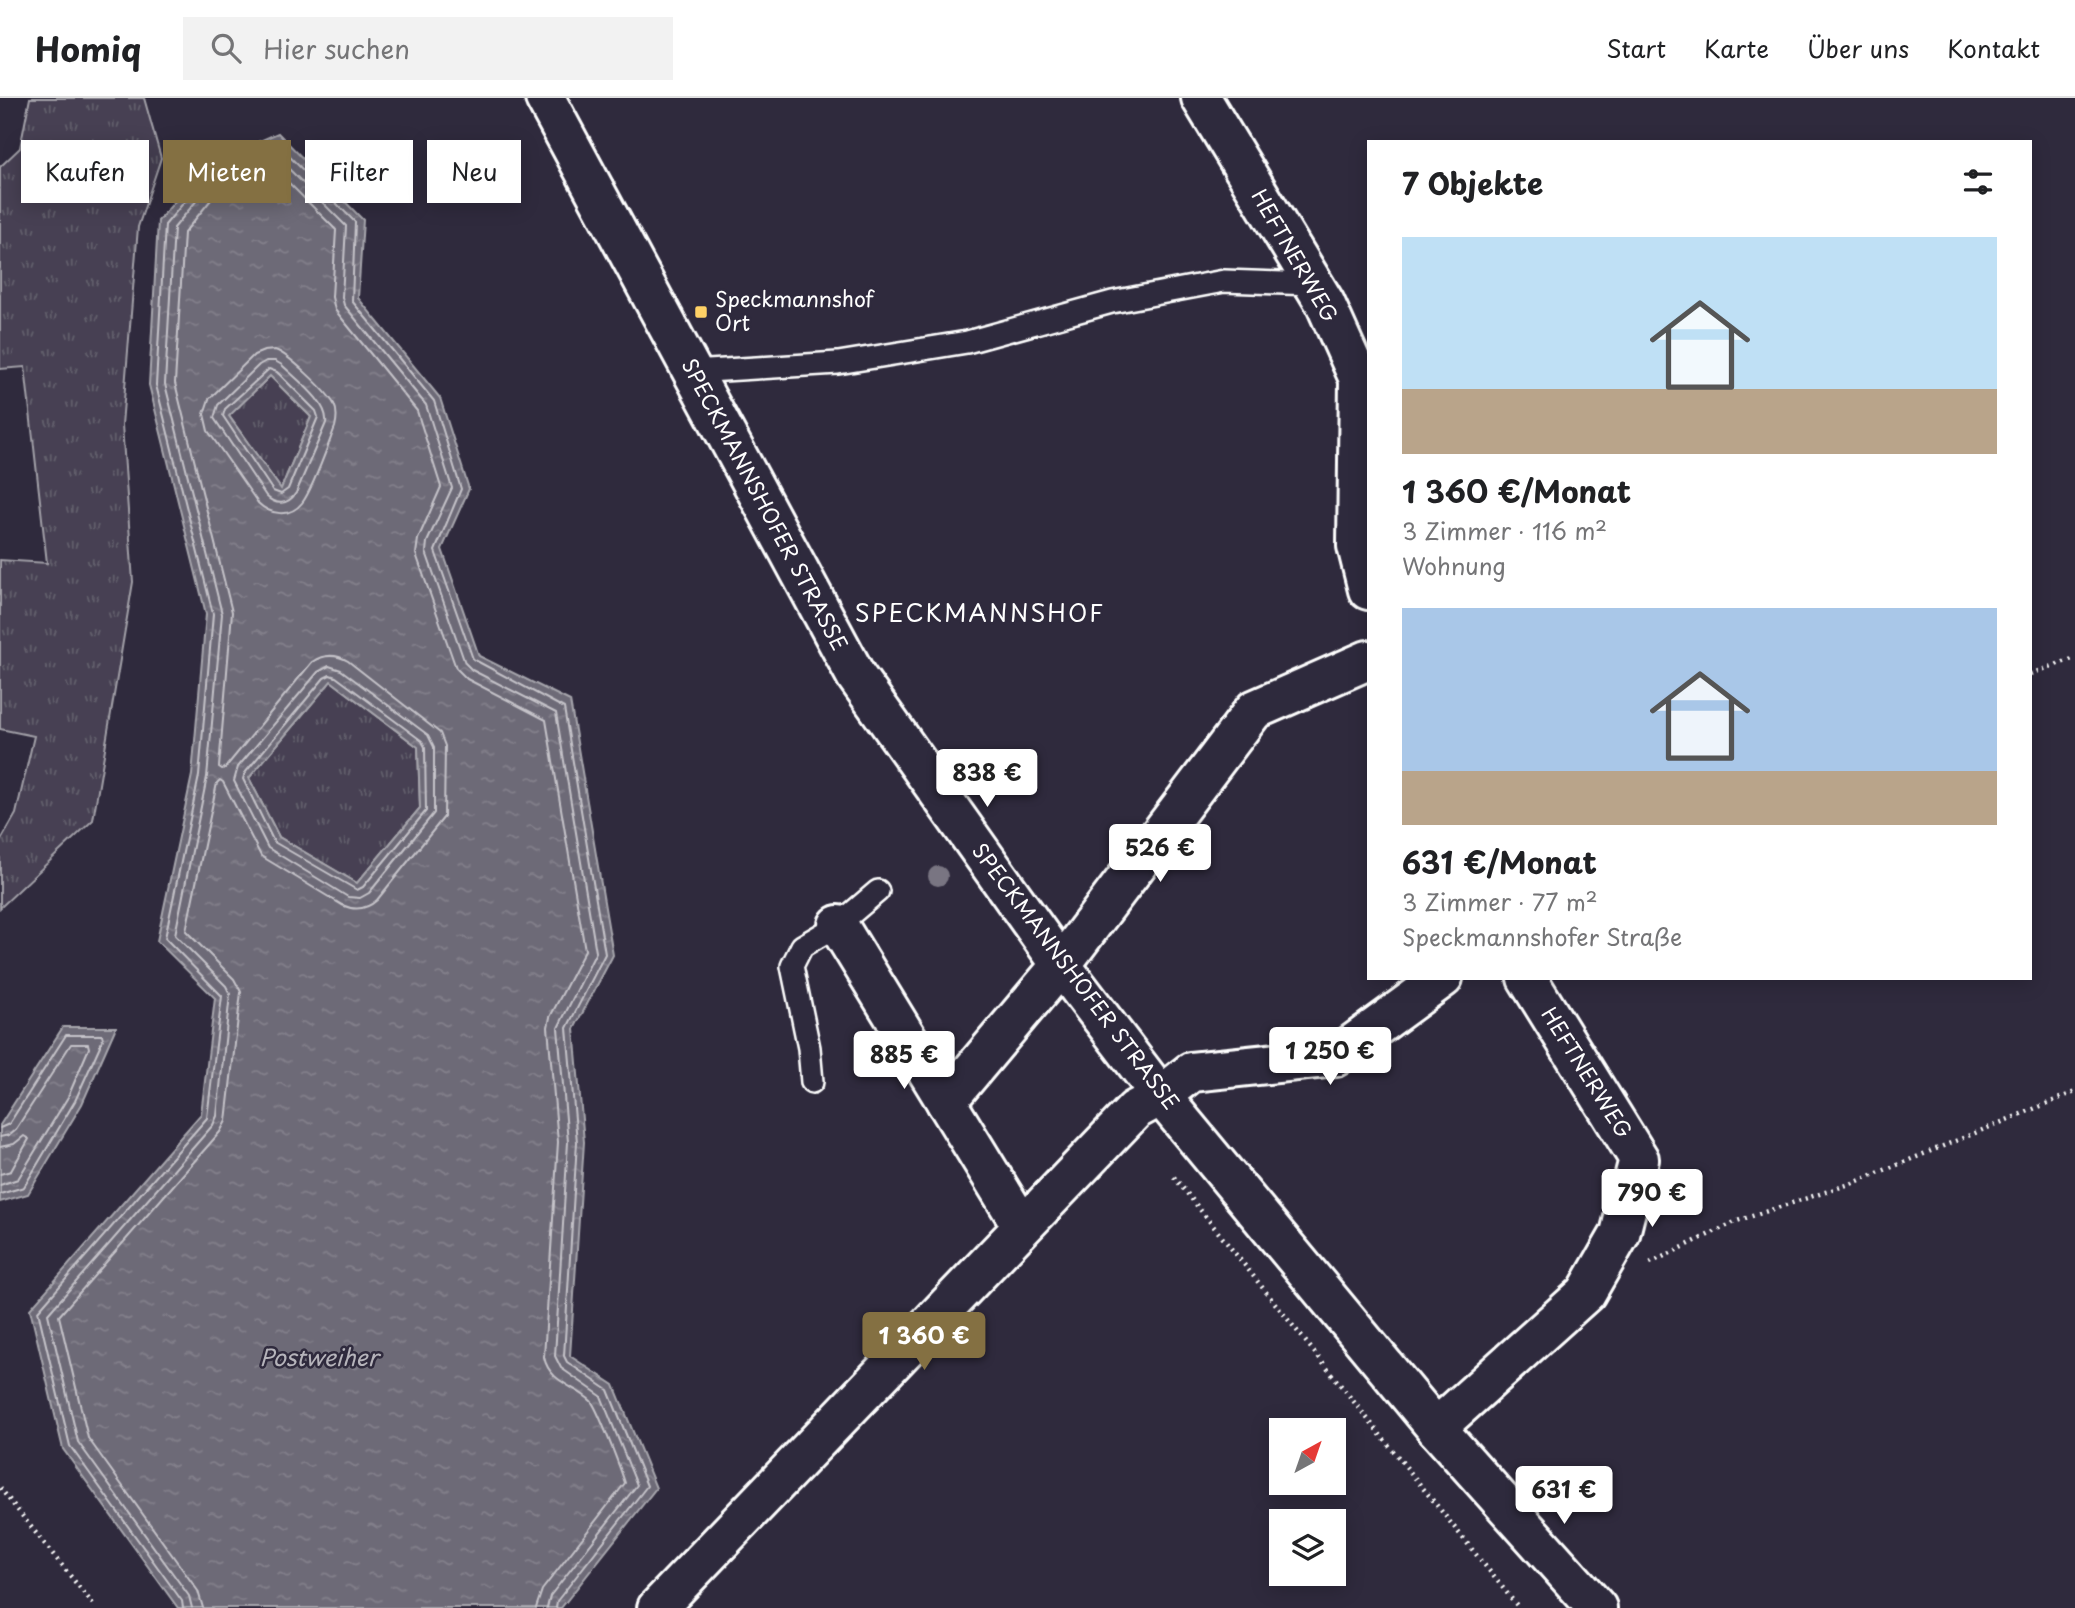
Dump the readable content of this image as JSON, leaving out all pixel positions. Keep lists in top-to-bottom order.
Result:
{
  "streets": {
    "street": ["HEFTNERWEG", "SPECKMANNSHOFER STRASSE"]
  },
  "crossings": [
    ["HEFTNERWEG", "SPECKMANNSHOFER STRASSE"]
  ],
  "districts": ["SPECKMANNSHOF"],
  "water": ["Postweiher"],
  "places": {
    "transit": ["Speckmannshof Ort"]
  },
  "north": "top right",
  "page": {
    "header": "Homiq",
    "search": "Hier suchen",
    "nav": [
      "Start",
      "Karte",
      "Über uns",
      "Kontakt"
    ],
    "chip": [
      "Kaufen",
      "Mieten",
      "Filter",
      "Neu"
    ],
    "heading": "7 Objekte",
    "list": [
      {
        "name": "1 360 €/Monat",
        "note": "3 Zimmer · 116 m² · Wohnung"
      },
      {
        "name": "631 €/Monat",
        "note": "3 Zimmer · 77 m² · Speckmannshofer Straße"
      }
    ],
    "price": [
      "838 €",
      "526 €",
      "1 250 €",
      "885 €",
      "790 €",
      "1 360 €",
      "631 €"
    ]
  }
}
